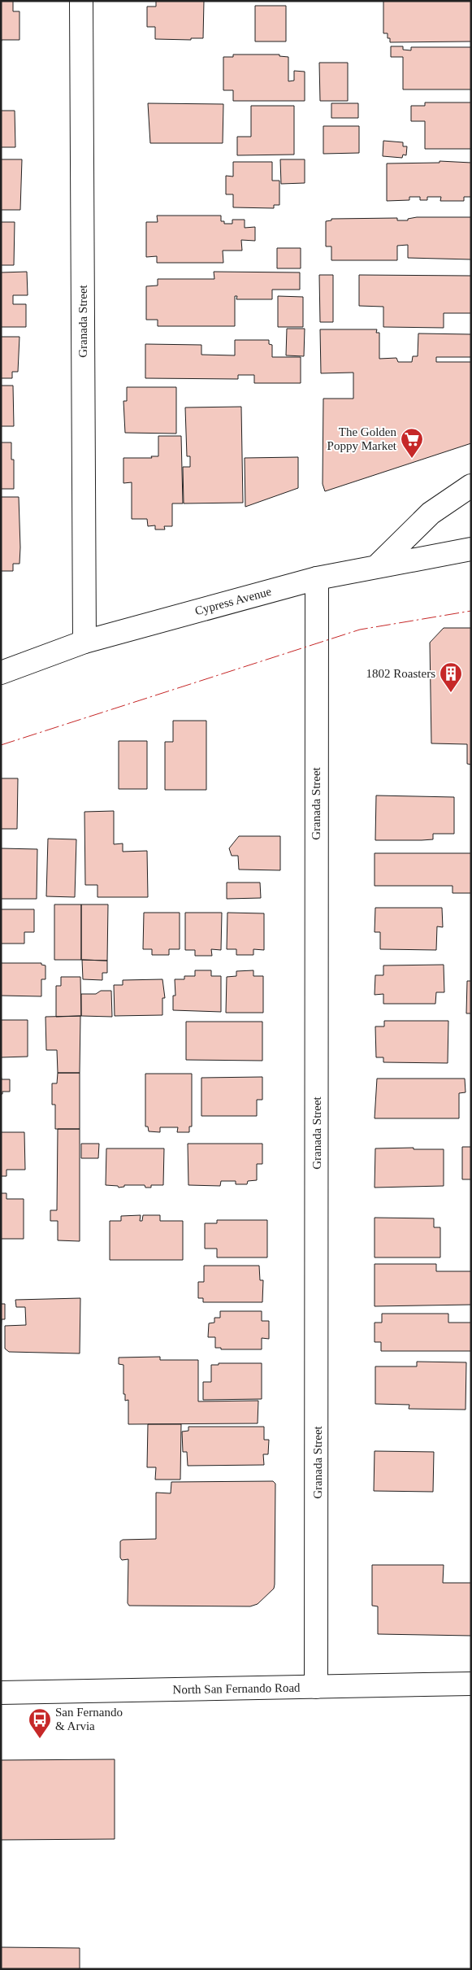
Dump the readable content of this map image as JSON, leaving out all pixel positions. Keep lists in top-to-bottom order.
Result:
{
  "streets": {
    "street": ["Granada Street", "Cypress Avenue", "North San Fernando Road"]
  },
  "crossings": [
    ["Granada Street", "Cypress Avenue"],
    ["Granada Street", "North San Fernando Road"]
  ],
  "places": {
    "supermarket": ["The Golden Poppy Market"],
    "building": ["1802 Roasters"],
    "bus stop": ["San Fernando & Arvia"]
  }
}
